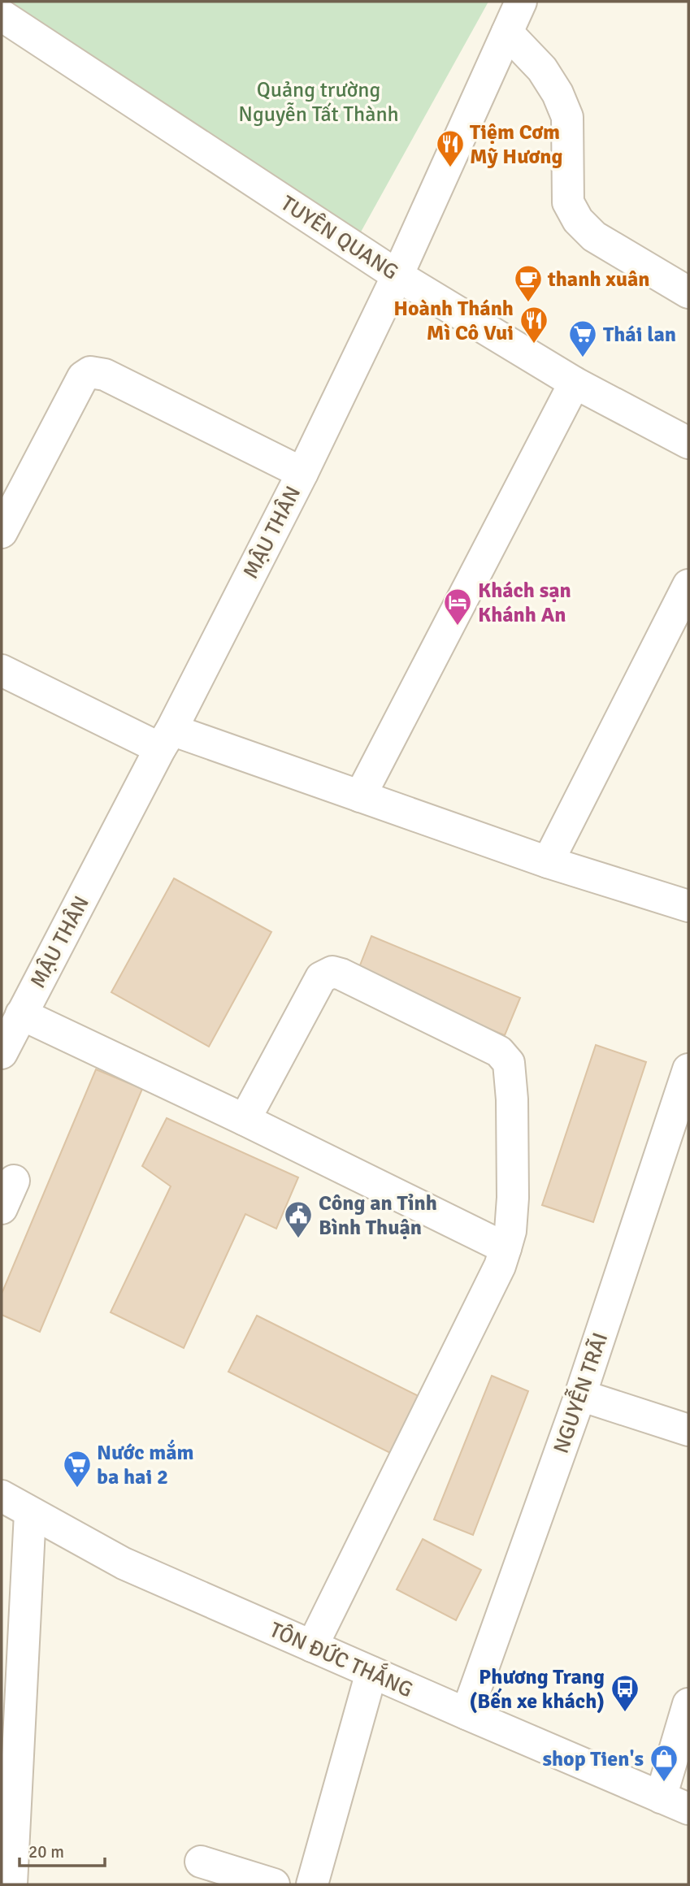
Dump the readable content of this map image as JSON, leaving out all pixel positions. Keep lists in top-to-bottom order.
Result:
{
  "streets": {
    "street": [
      "TUYÊN QUANG",
      "MẬU THÂN",
      "NGUYỄN TRÃI",
      "TÔN ĐỨC THẮNG"
    ]
  },
  "crossings": [
    ["TUYÊN QUANG", "MẬU THÂN"],
    ["NGUYỄN TRÃI", "TÔN ĐỨC THẮNG"]
  ],
  "parks": ["Quảng trường Nguyễn Tất Thành"],
  "places": {
    "restaurant": ["Tiệm Cơm Mỹ Hương", "Hoành Thánh Mì Cô Vui"],
    "cafe": ["thanh xuân"],
    "supermarket": ["Thái lan", "Nước mắm ba hai 2"],
    "hotel": ["Khách sạn Khánh An"],
    "public building": ["Công an Tỉnh Bình Thuận"],
    "bus stop": ["Phương Trang (Bến xe khách)"],
    "shop": ["shop Tien's"]
  },
  "scale_bar": "20 m"
}
